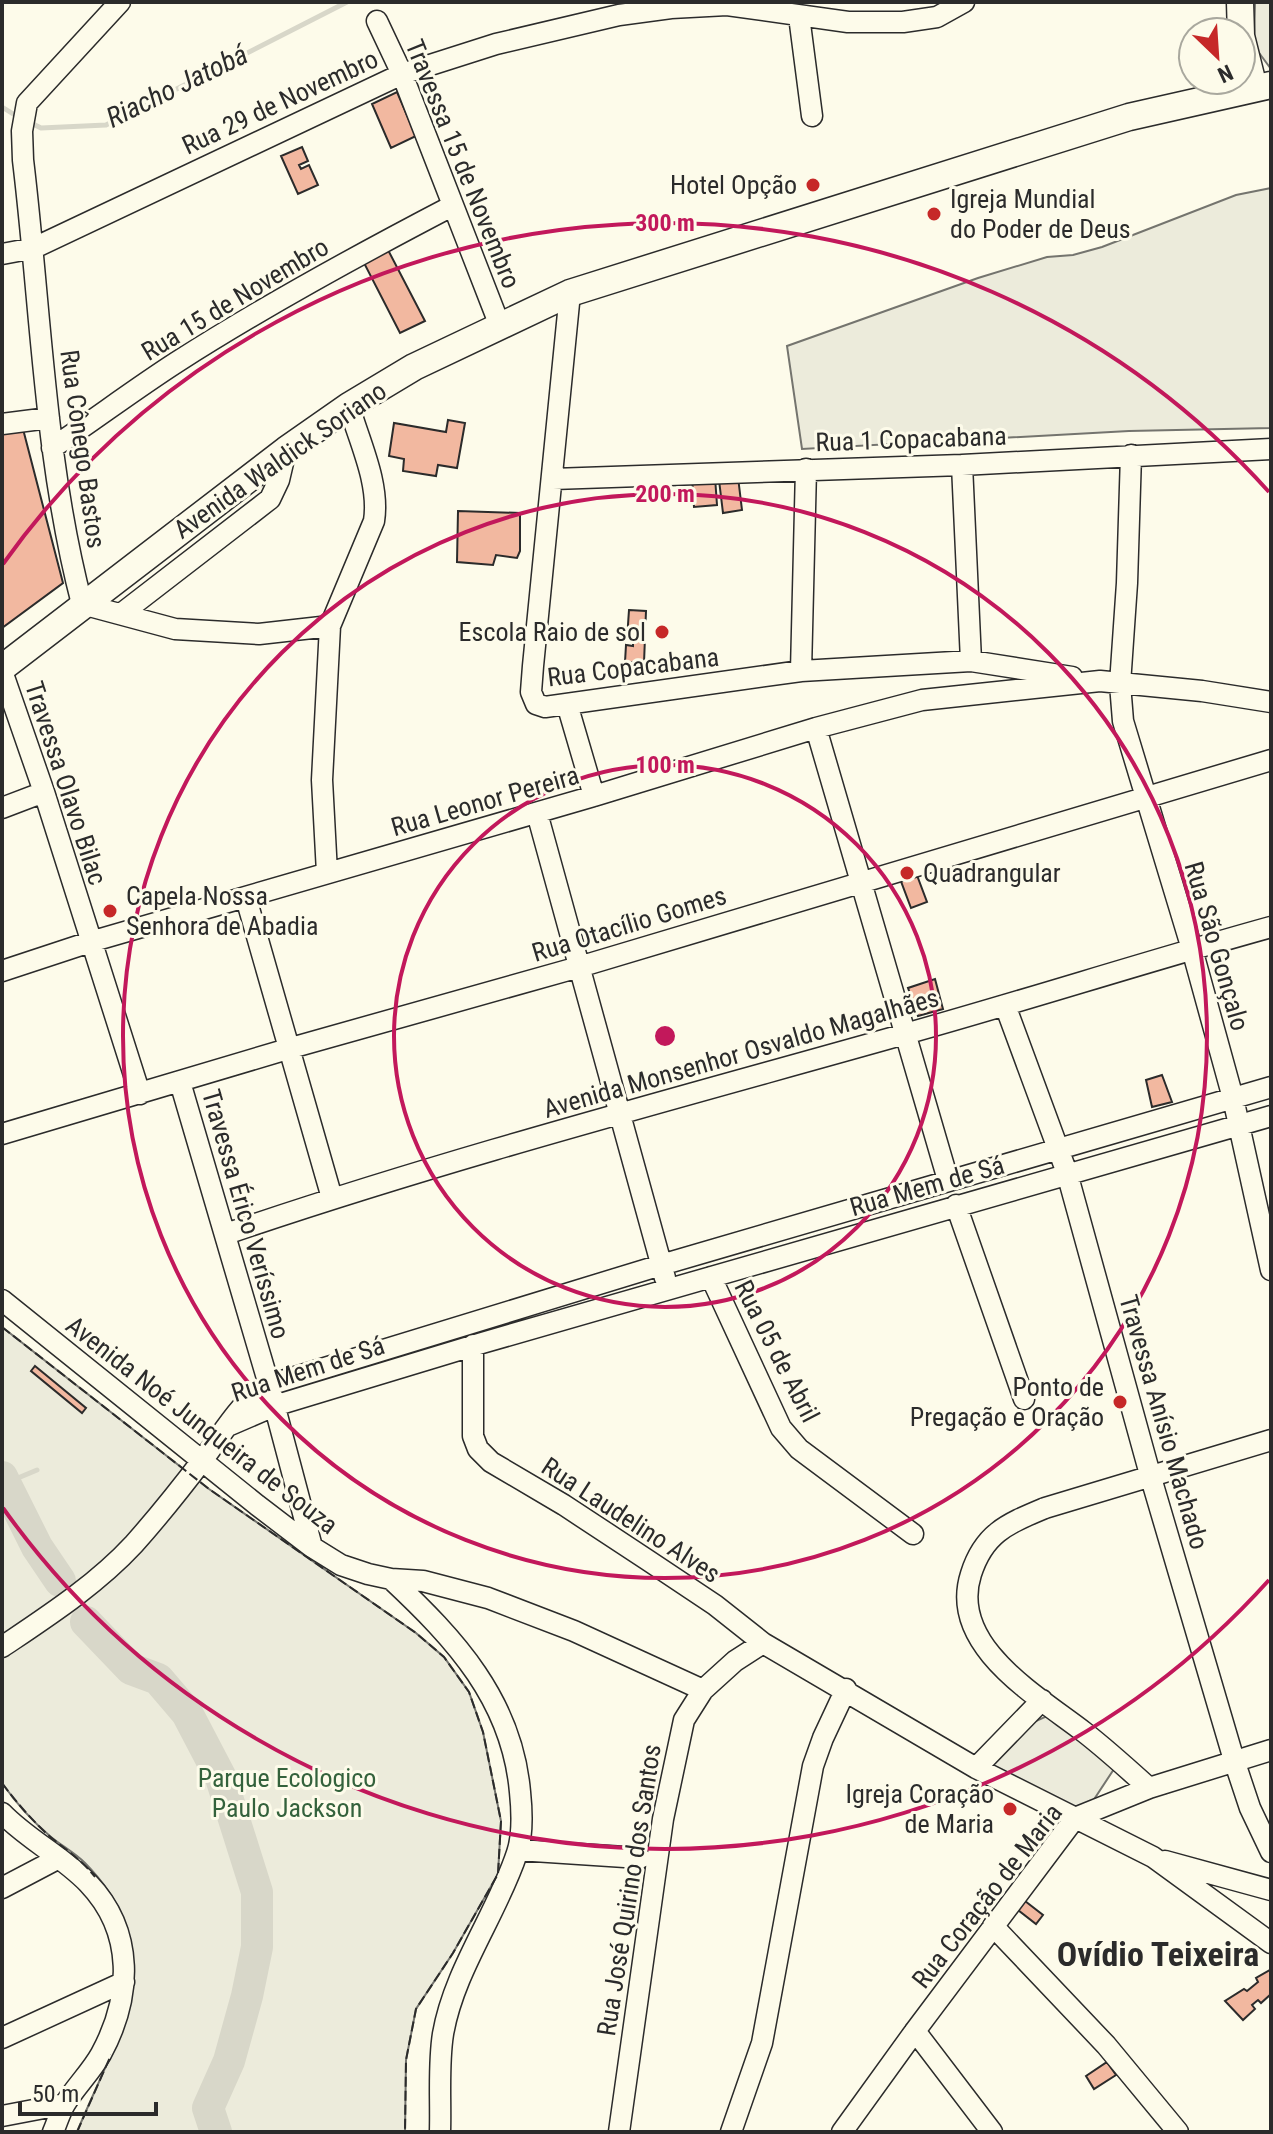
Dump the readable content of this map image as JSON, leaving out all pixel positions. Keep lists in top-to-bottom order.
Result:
{
  "streets": {
    "main road": ["Avenida Waldick Soriano"],
    "street": [
      "Rua 29 de Novembro",
      "Travessa 15 de Novembro",
      "Rua 15 de Novembro",
      "Rua 1 Copacabana",
      "Rua Cônego Bastos",
      "Rua Copacabana",
      "Travessa Olavo Bilac",
      "Rua Leonor Pereira",
      "Rua Otacílio Gomes",
      "Rua São Gonçalo",
      "Avenida Monsenhor Osvaldo Magalhães",
      "Rua Mem de Sá",
      "Travessa Érico Veríssimo",
      "Rua 05 de Abril",
      "Travessa Anísio Machado",
      "Avenida Noé Junqueira de Souza",
      "Rua Laudelino Alves",
      "Rua José Quirino dos Santos",
      "Rua Coração de Maria"
    ]
  },
  "crossings": [
    ["Rua 29 de Novembro", "Travessa 15 de Novembro"],
    ["Rua 29 de Novembro", "Rua Cônego Bastos"],
    ["Travessa 15 de Novembro", "Rua 15 de Novembro"],
    ["Travessa 15 de Novembro", "Avenida Waldick Soriano"],
    ["Rua 15 de Novembro", "Rua Cônego Bastos"],
    ["Rua 1 Copacabana", "Rua Copacabana"],
    ["Rua 1 Copacabana", "Rua São Gonçalo"],
    ["Rua Cônego Bastos", "Avenida Waldick Soriano"],
    ["Avenida Waldick Soriano", "Rua Copacabana"],
    ["Avenida Waldick Soriano", "Travessa Olavo Bilac"],
    ["Rua Copacabana", "Rua Leonor Pereira"],
    ["Rua Copacabana", "Rua São Gonçalo"],
    ["Travessa Olavo Bilac", "Rua Leonor Pereira"],
    ["Travessa Olavo Bilac", "Rua Otacílio Gomes"],
    ["Rua Leonor Pereira", "Rua São Gonçalo"],
    ["Rua Otacílio Gomes", "Rua São Gonçalo"],
    ["Rua Otacílio Gomes", "Travessa Érico Veríssimo"],
    ["Rua São Gonçalo", "Avenida Monsenhor Osvaldo Magalhães"],
    ["Rua São Gonçalo", "Rua Mem de Sá"],
    ["Avenida Monsenhor Osvaldo Magalhães", "Travessa Érico Veríssimo"],
    ["Avenida Monsenhor Osvaldo Magalhães", "Travessa Anísio Machado"],
    ["Rua Mem de Sá", "Travessa Érico Veríssimo"],
    ["Rua Mem de Sá", "Rua 05 de Abril"],
    ["Rua Mem de Sá", "Travessa Anísio Machado"],
    ["Rua Mem de Sá", "Rua Laudelino Alves"],
    ["Travessa Érico Veríssimo", "Avenida Noé Junqueira de Souza"],
    ["Travessa Anísio Machado", "Rua Coração de Maria"],
    ["Rua Laudelino Alves", "Rua José Quirino dos Santos"],
    ["Rua Laudelino Alves", "Rua Coração de Maria"]
  ],
  "districts": ["Ovídio Teixeira"],
  "water": ["Riacho Jatobá"],
  "parks": ["Parque Ecologico Paulo Jackson"],
  "places": [
    "Hotel Opção",
    "Igreja Mundial do Poder de Deus",
    "Escola Raio de sol",
    "Quadrangular",
    "Capela Nossa Senhora de Abadia",
    "Ponto de Pregação e Oração",
    "Igreja Coração de Maria"
  ],
  "scale_bar": "50 m",
  "north": "bottom right",
  "rings": ["300 m", "200 m", "100 m"]
}
